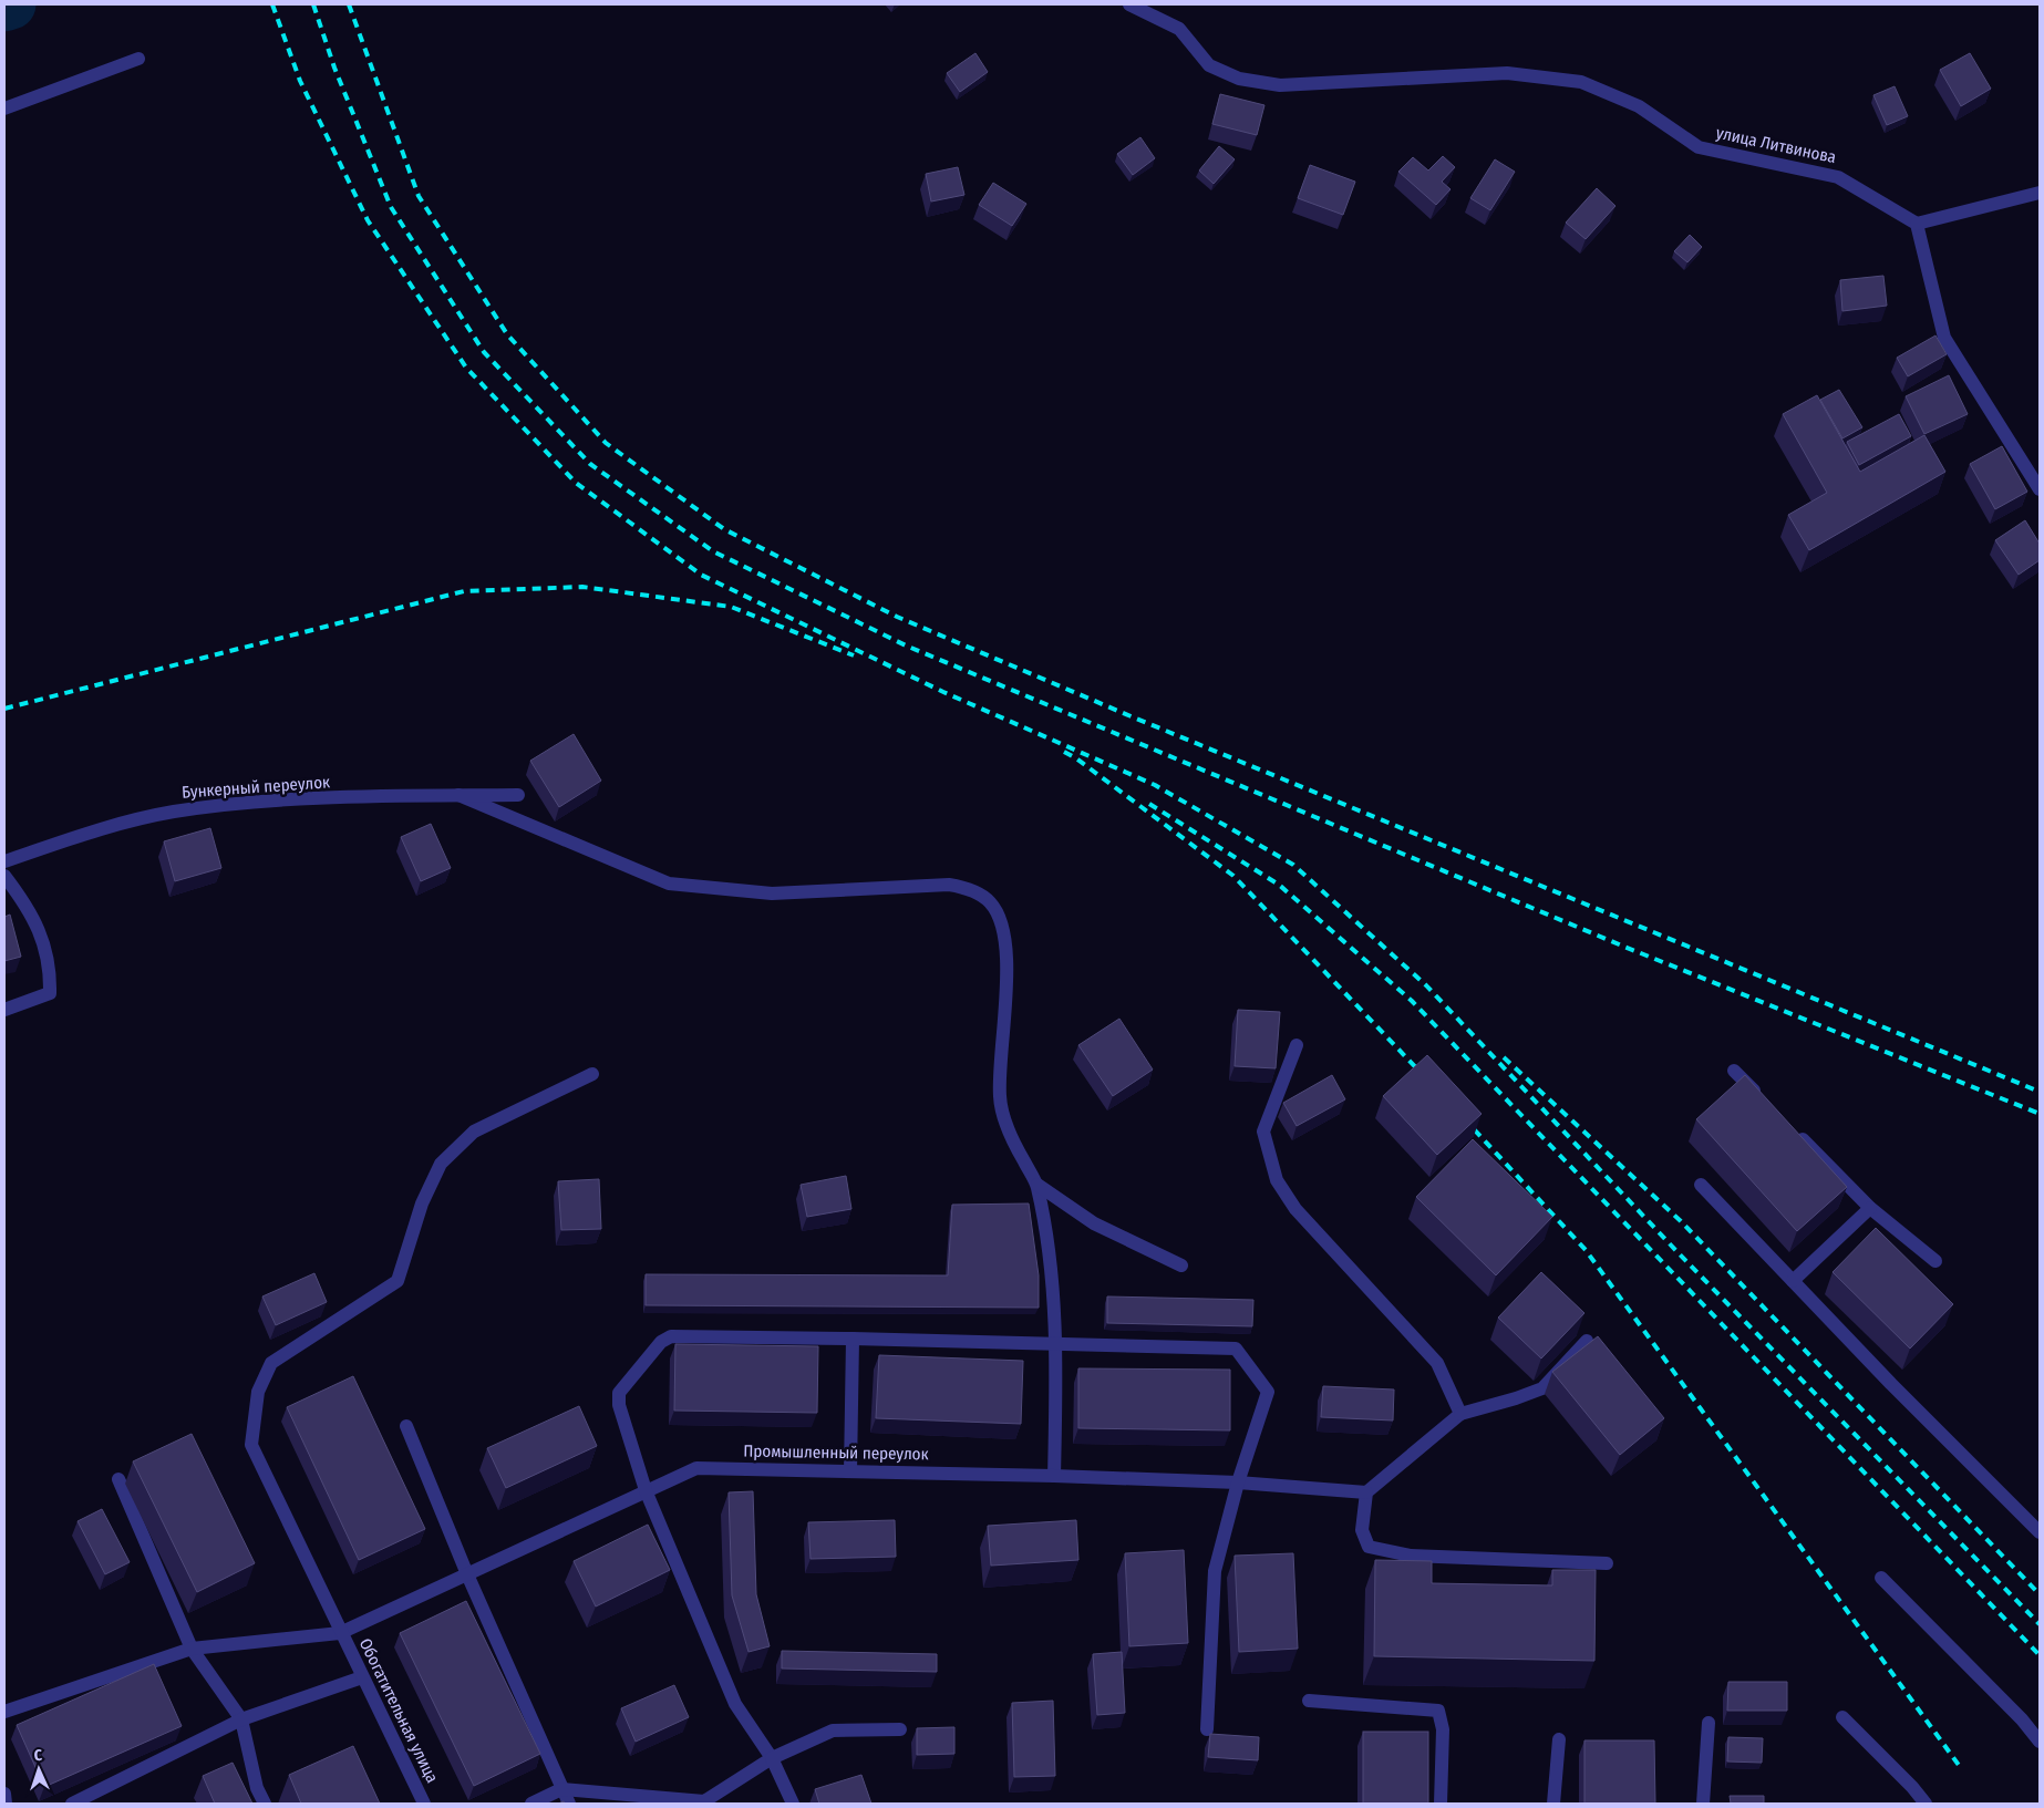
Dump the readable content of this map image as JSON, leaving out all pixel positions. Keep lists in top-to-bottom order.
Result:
{
  "streets": {
    "street": [
      "улица Литвинова",
      "Бункерный переулок",
      "Промышленный переулок",
      "Обогатительная улица"
    ]
  },
  "crossings": [
    ["Промышленный переулок", "Обогатительная улица"]
  ],
  "north": "top"
}
